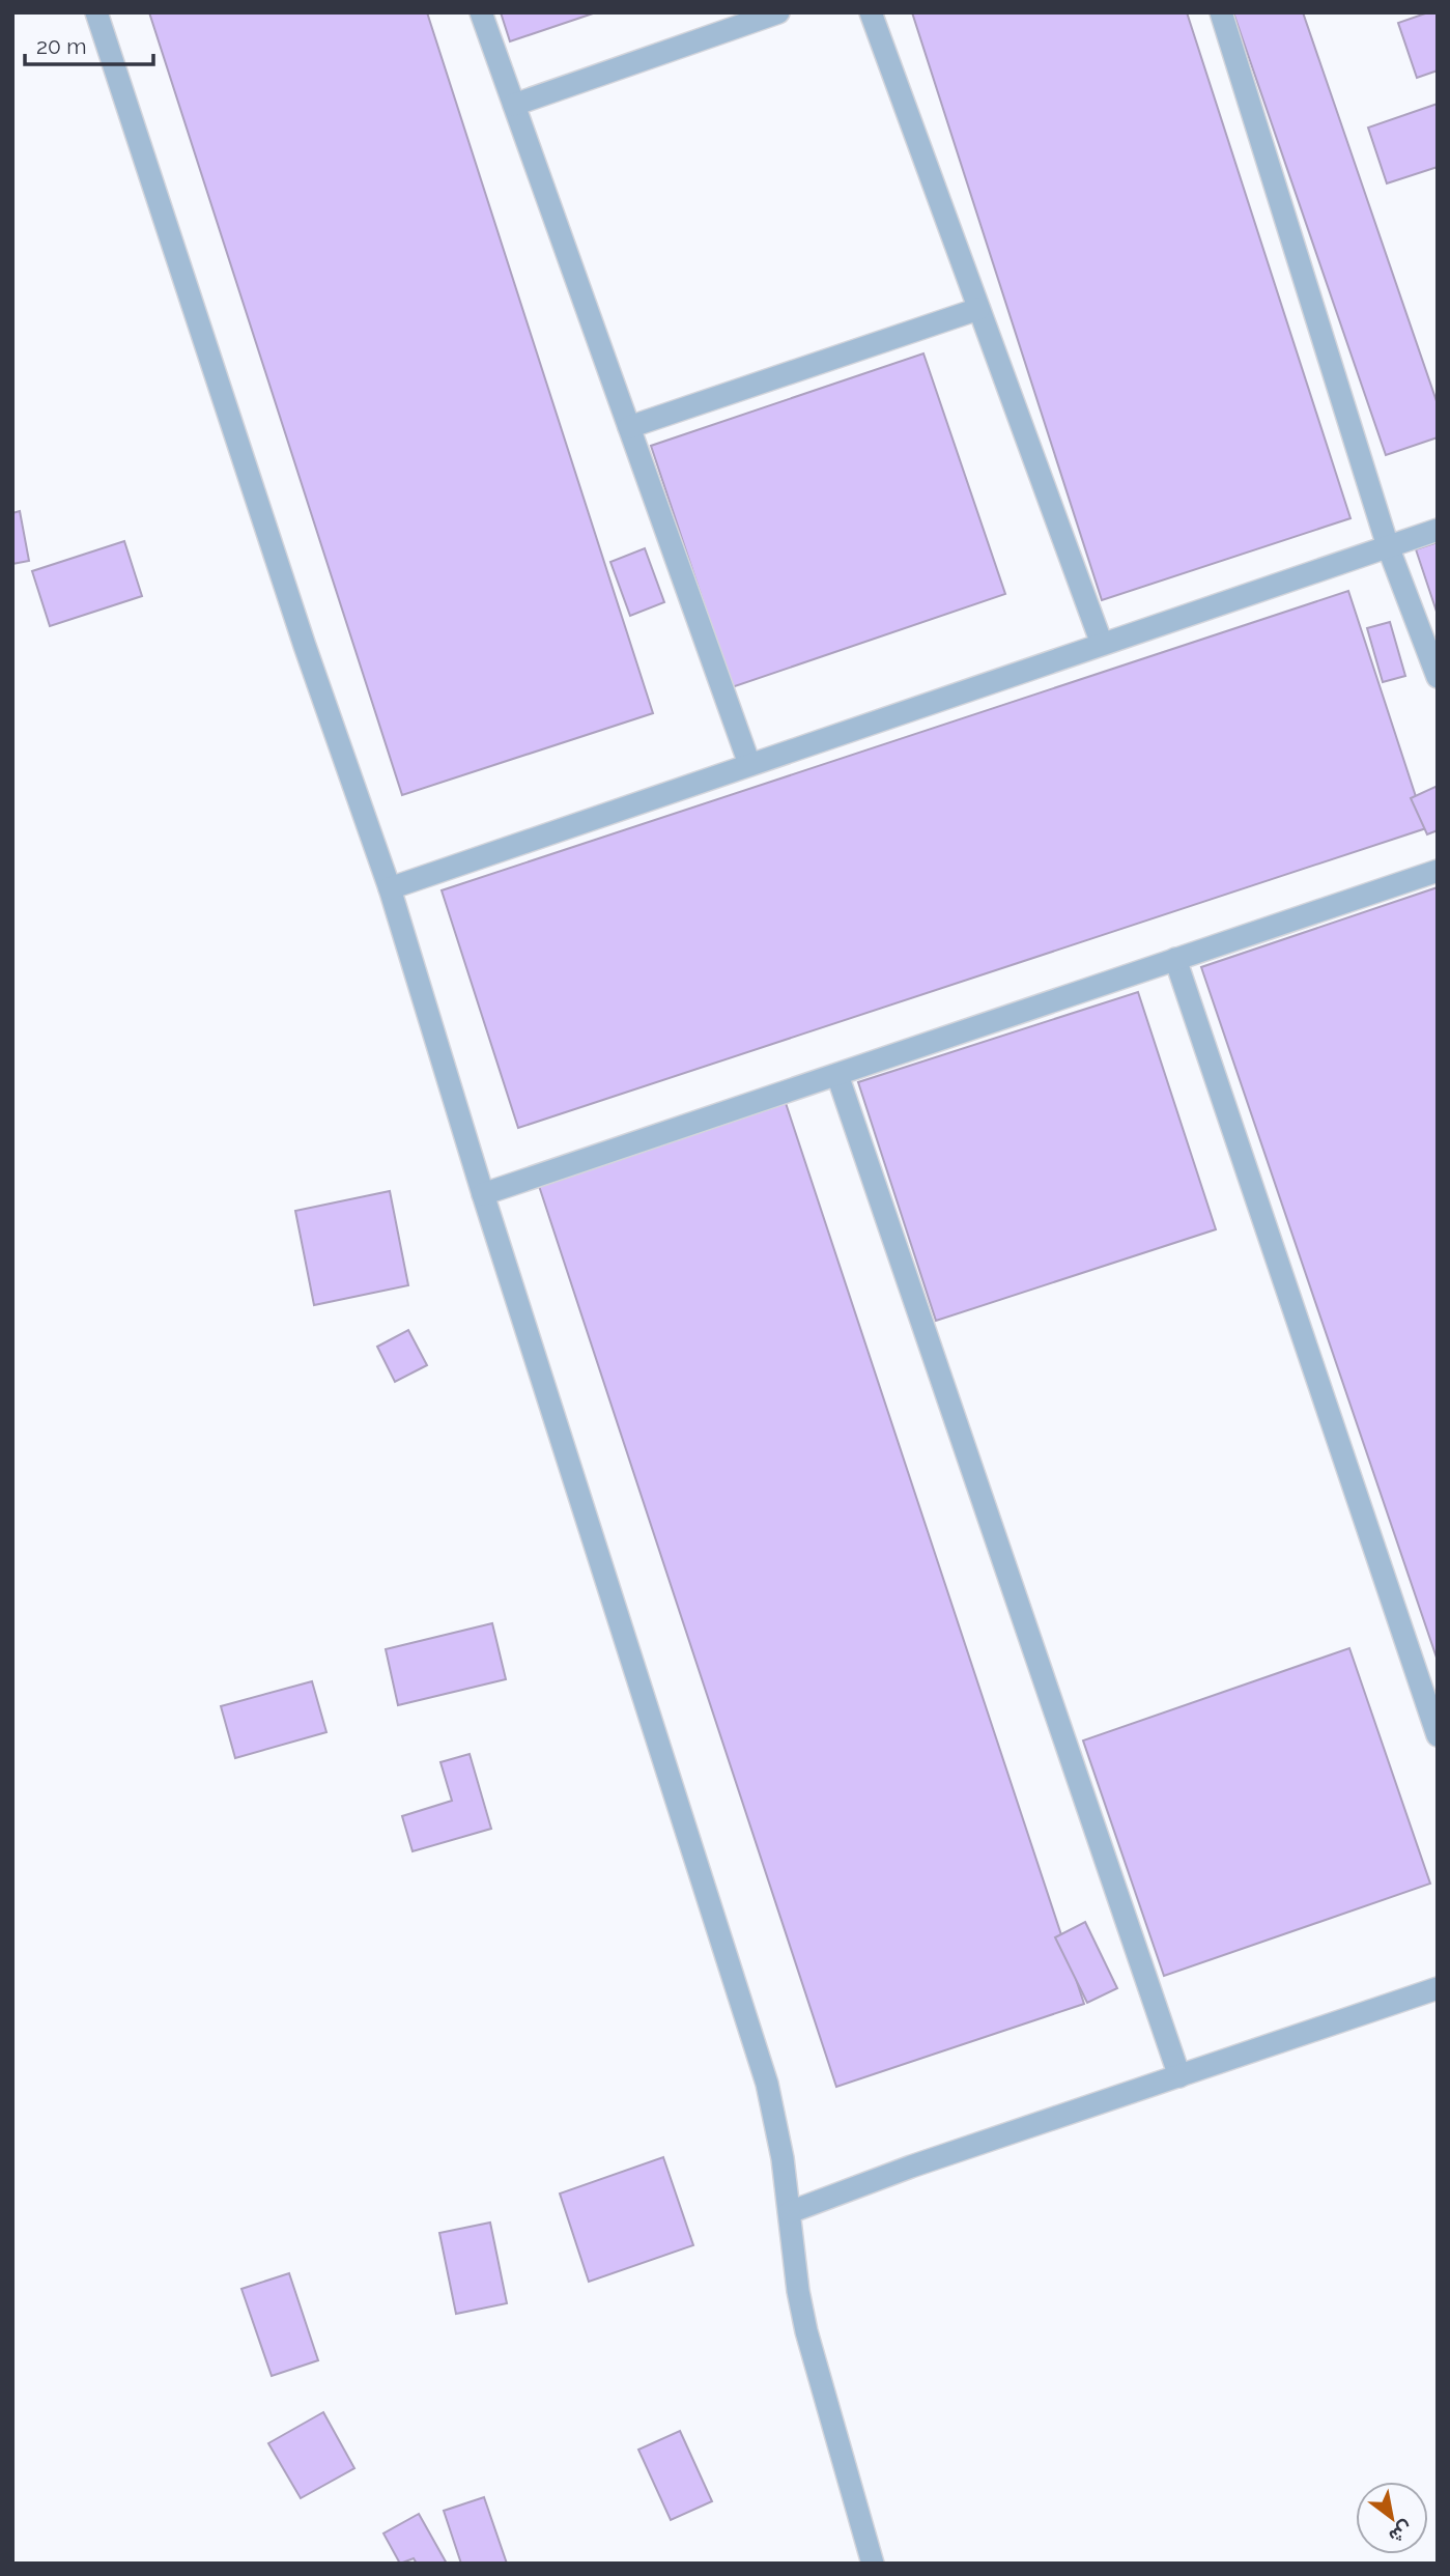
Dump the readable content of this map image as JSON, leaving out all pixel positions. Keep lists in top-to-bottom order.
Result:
{
  "scale_bar": "20 m",
  "north": "bottom right"
}
